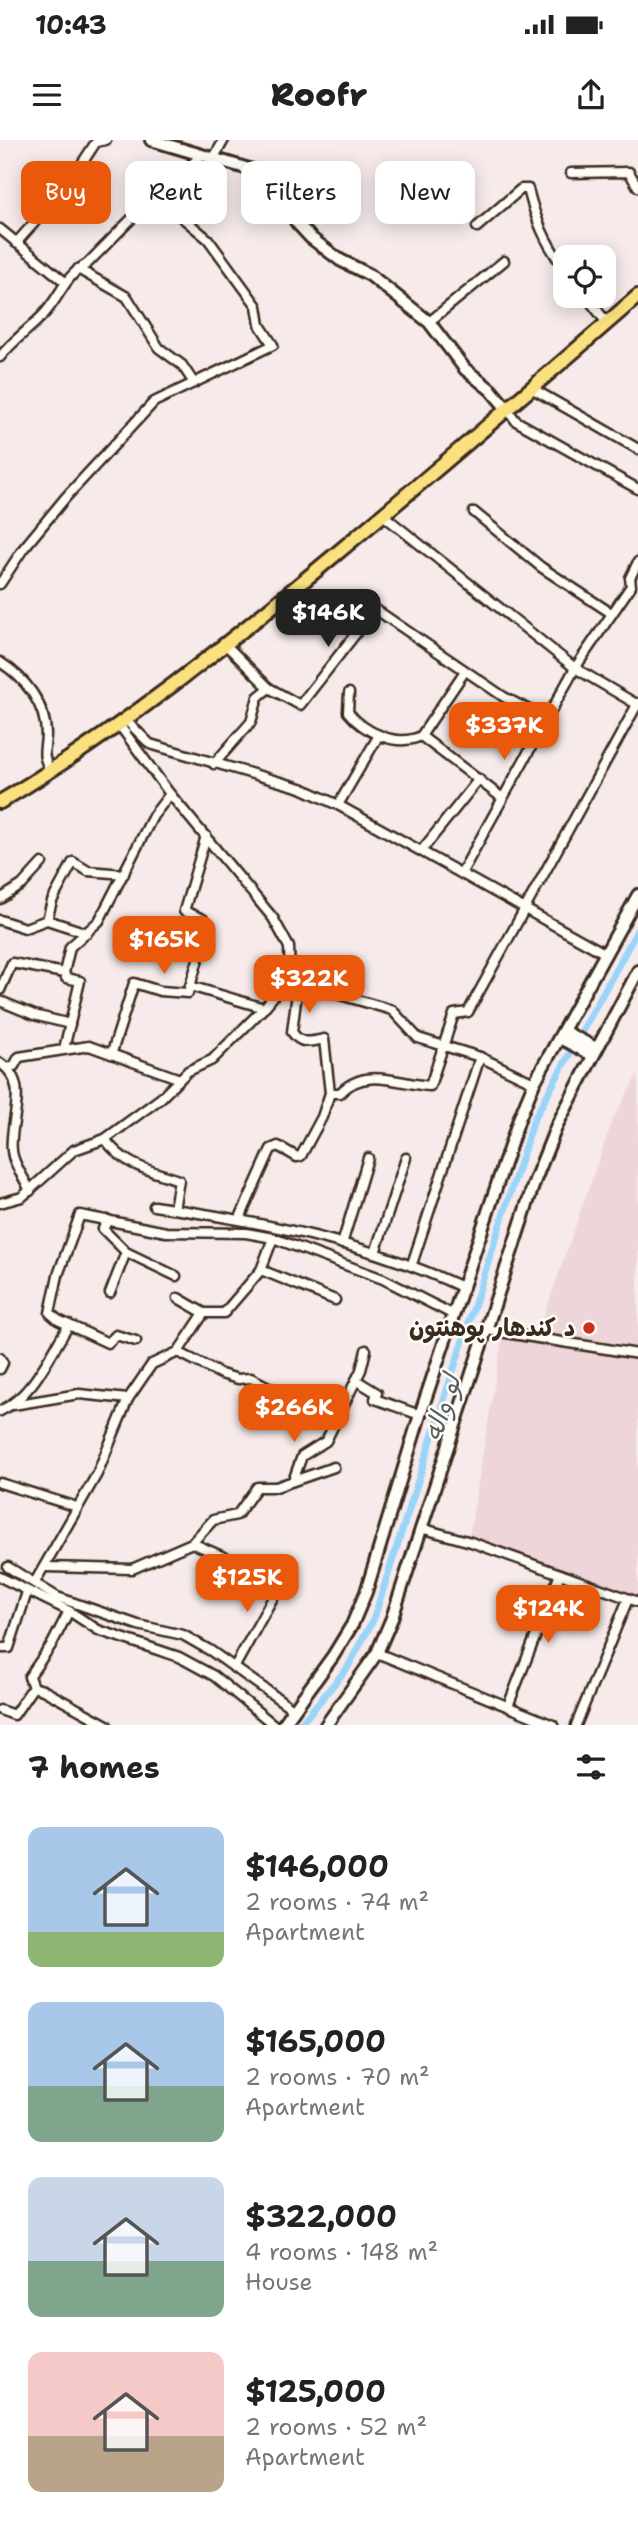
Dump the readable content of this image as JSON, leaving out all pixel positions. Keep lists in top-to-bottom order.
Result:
{
  "water": ["لو واله"],
  "places": ["د کندهار پوهنتون"],
  "page": {
    "status": "10:43",
    "header": "Roofr",
    "chip": [
      "Buy",
      "Rent",
      "Filters",
      "New"
    ],
    "price": [
      "$146K",
      "$337K",
      "$165K",
      "$322K",
      "$266K",
      "$125K",
      "$124K"
    ],
    "heading": "7 homes",
    "list": [
      {
        "name": "$146,000",
        "note": "2 rooms · 74 m² · Apartment"
      },
      {
        "name": "$165,000",
        "note": "2 rooms · 70 m² · Apartment"
      },
      {
        "name": "$322,000",
        "note": "4 rooms · 148 m² · House"
      },
      {
        "name": "$125,000",
        "note": "2 rooms · 52 m² · Apartment"
      }
    ]
  }
}
